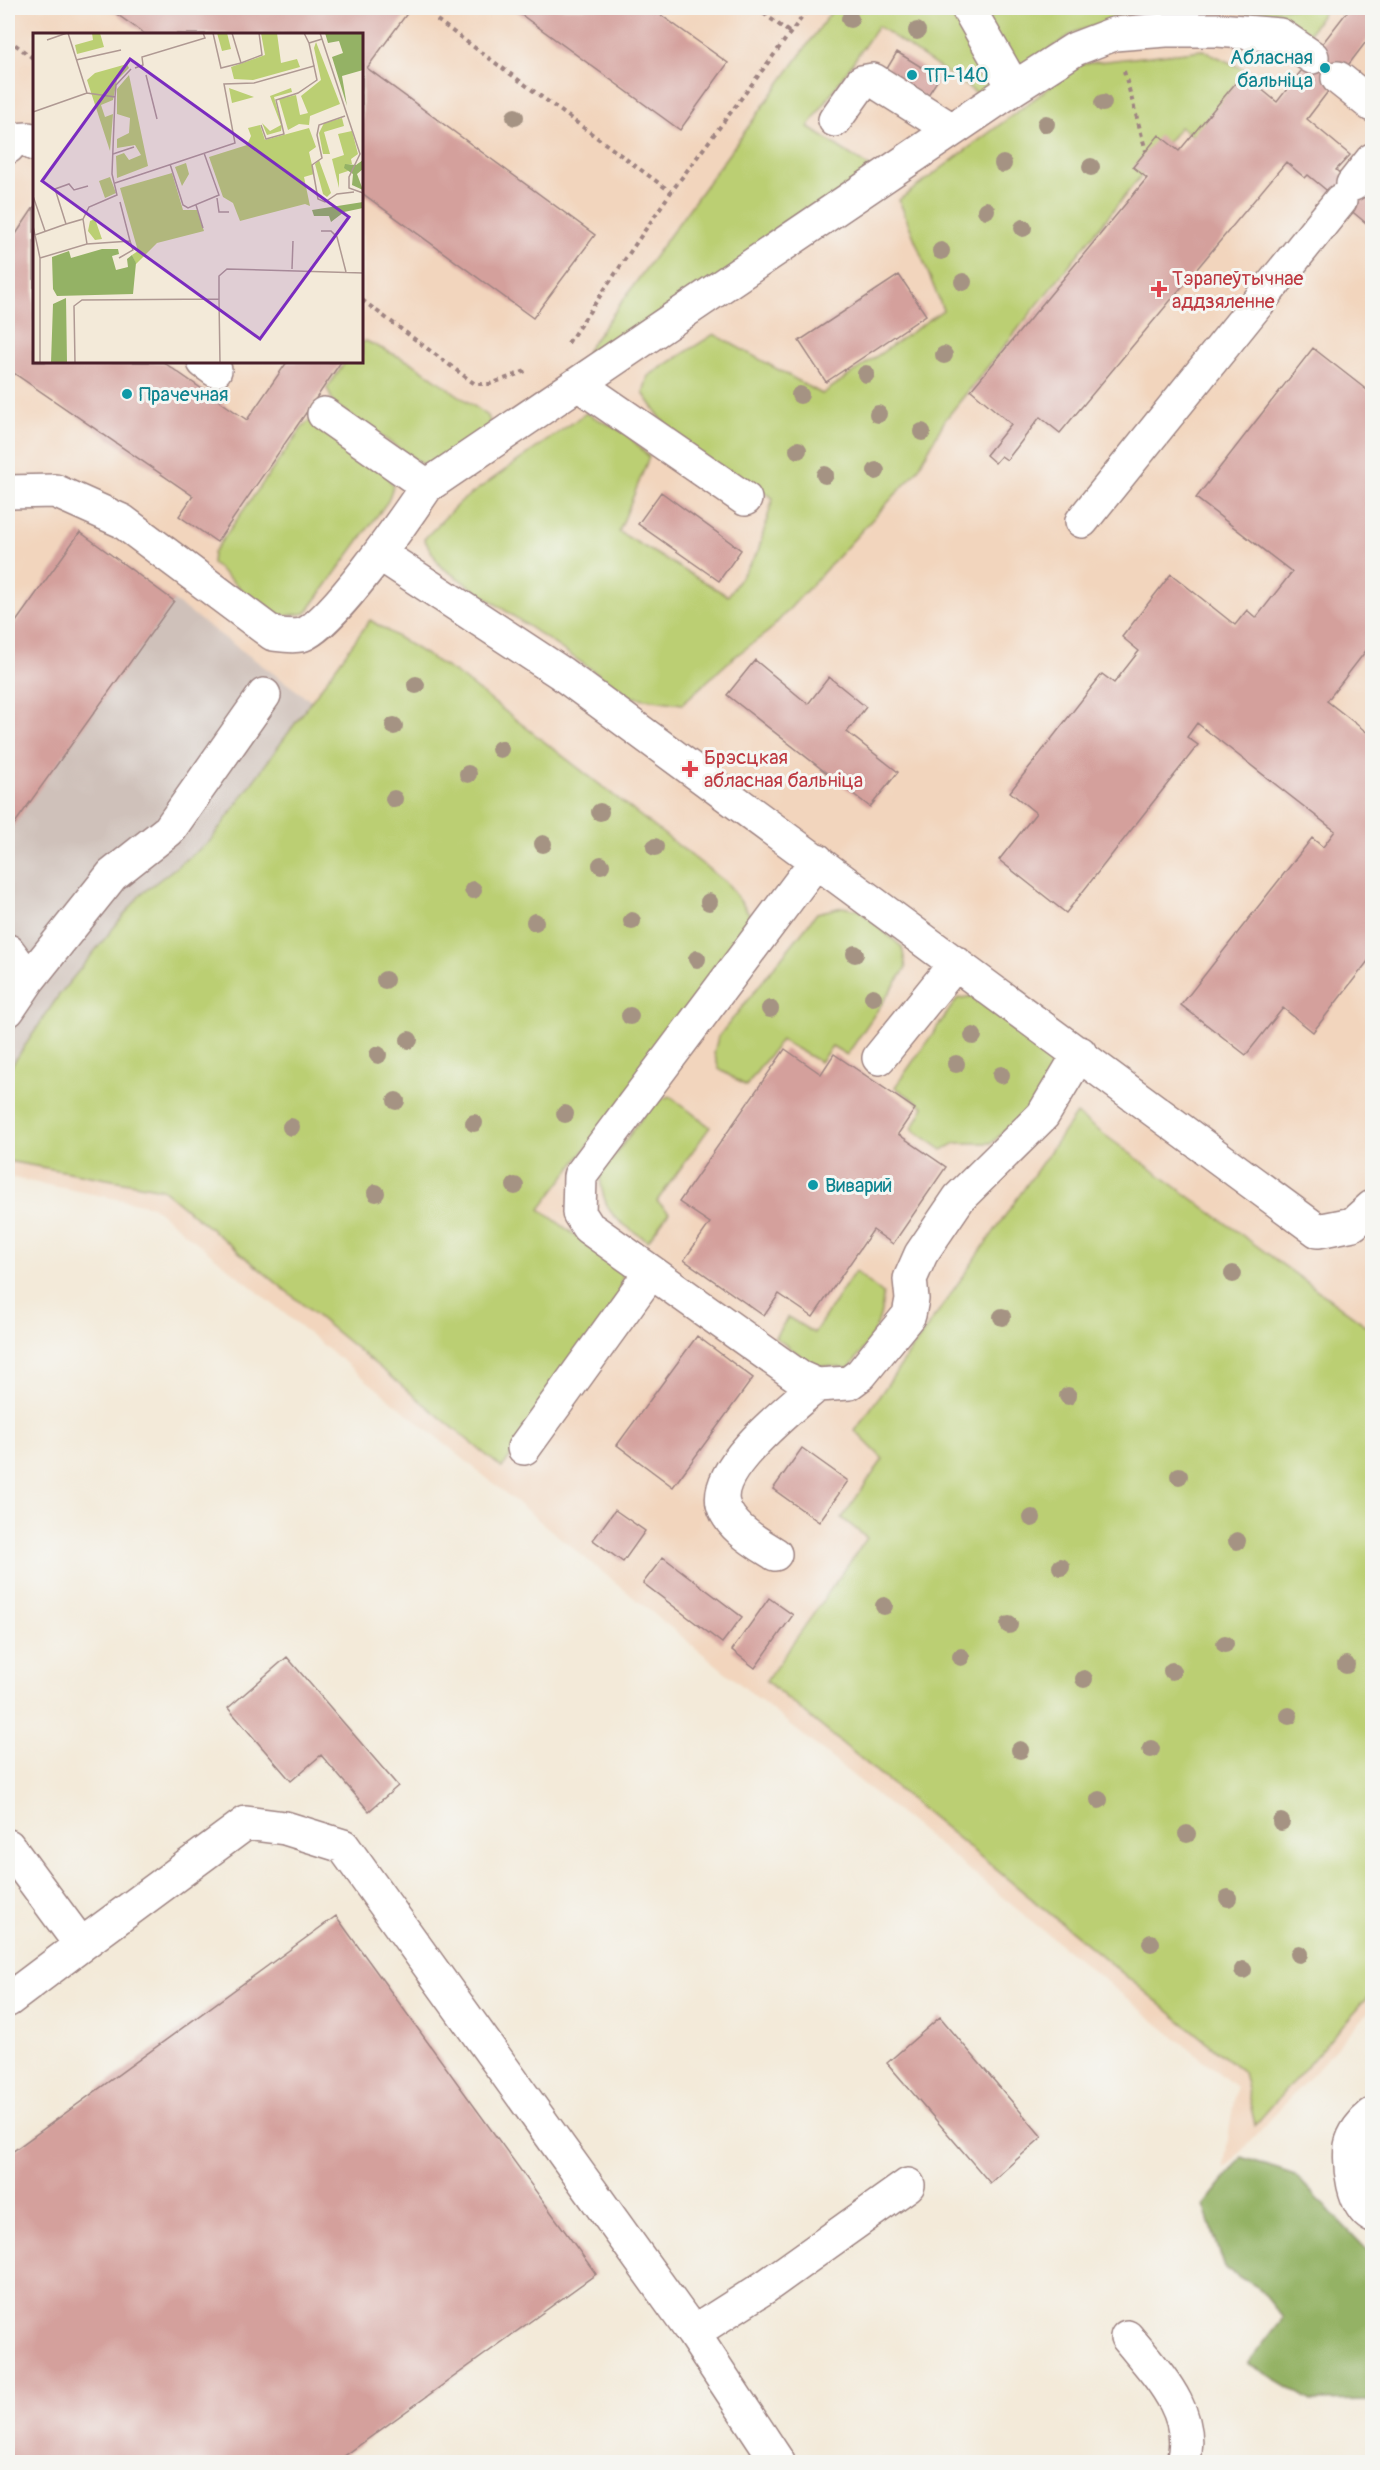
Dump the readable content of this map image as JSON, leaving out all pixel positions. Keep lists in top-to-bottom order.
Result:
{
  "places": {
    "other": [
      "Абласная бальніца",
      "ТП-140",
      "Прачечная",
      "Виварий"
    ],
    "health": ["Тэрапеўтычнае аддзяленне", "Брэсцкая абласная бальніца"]
  }
}
